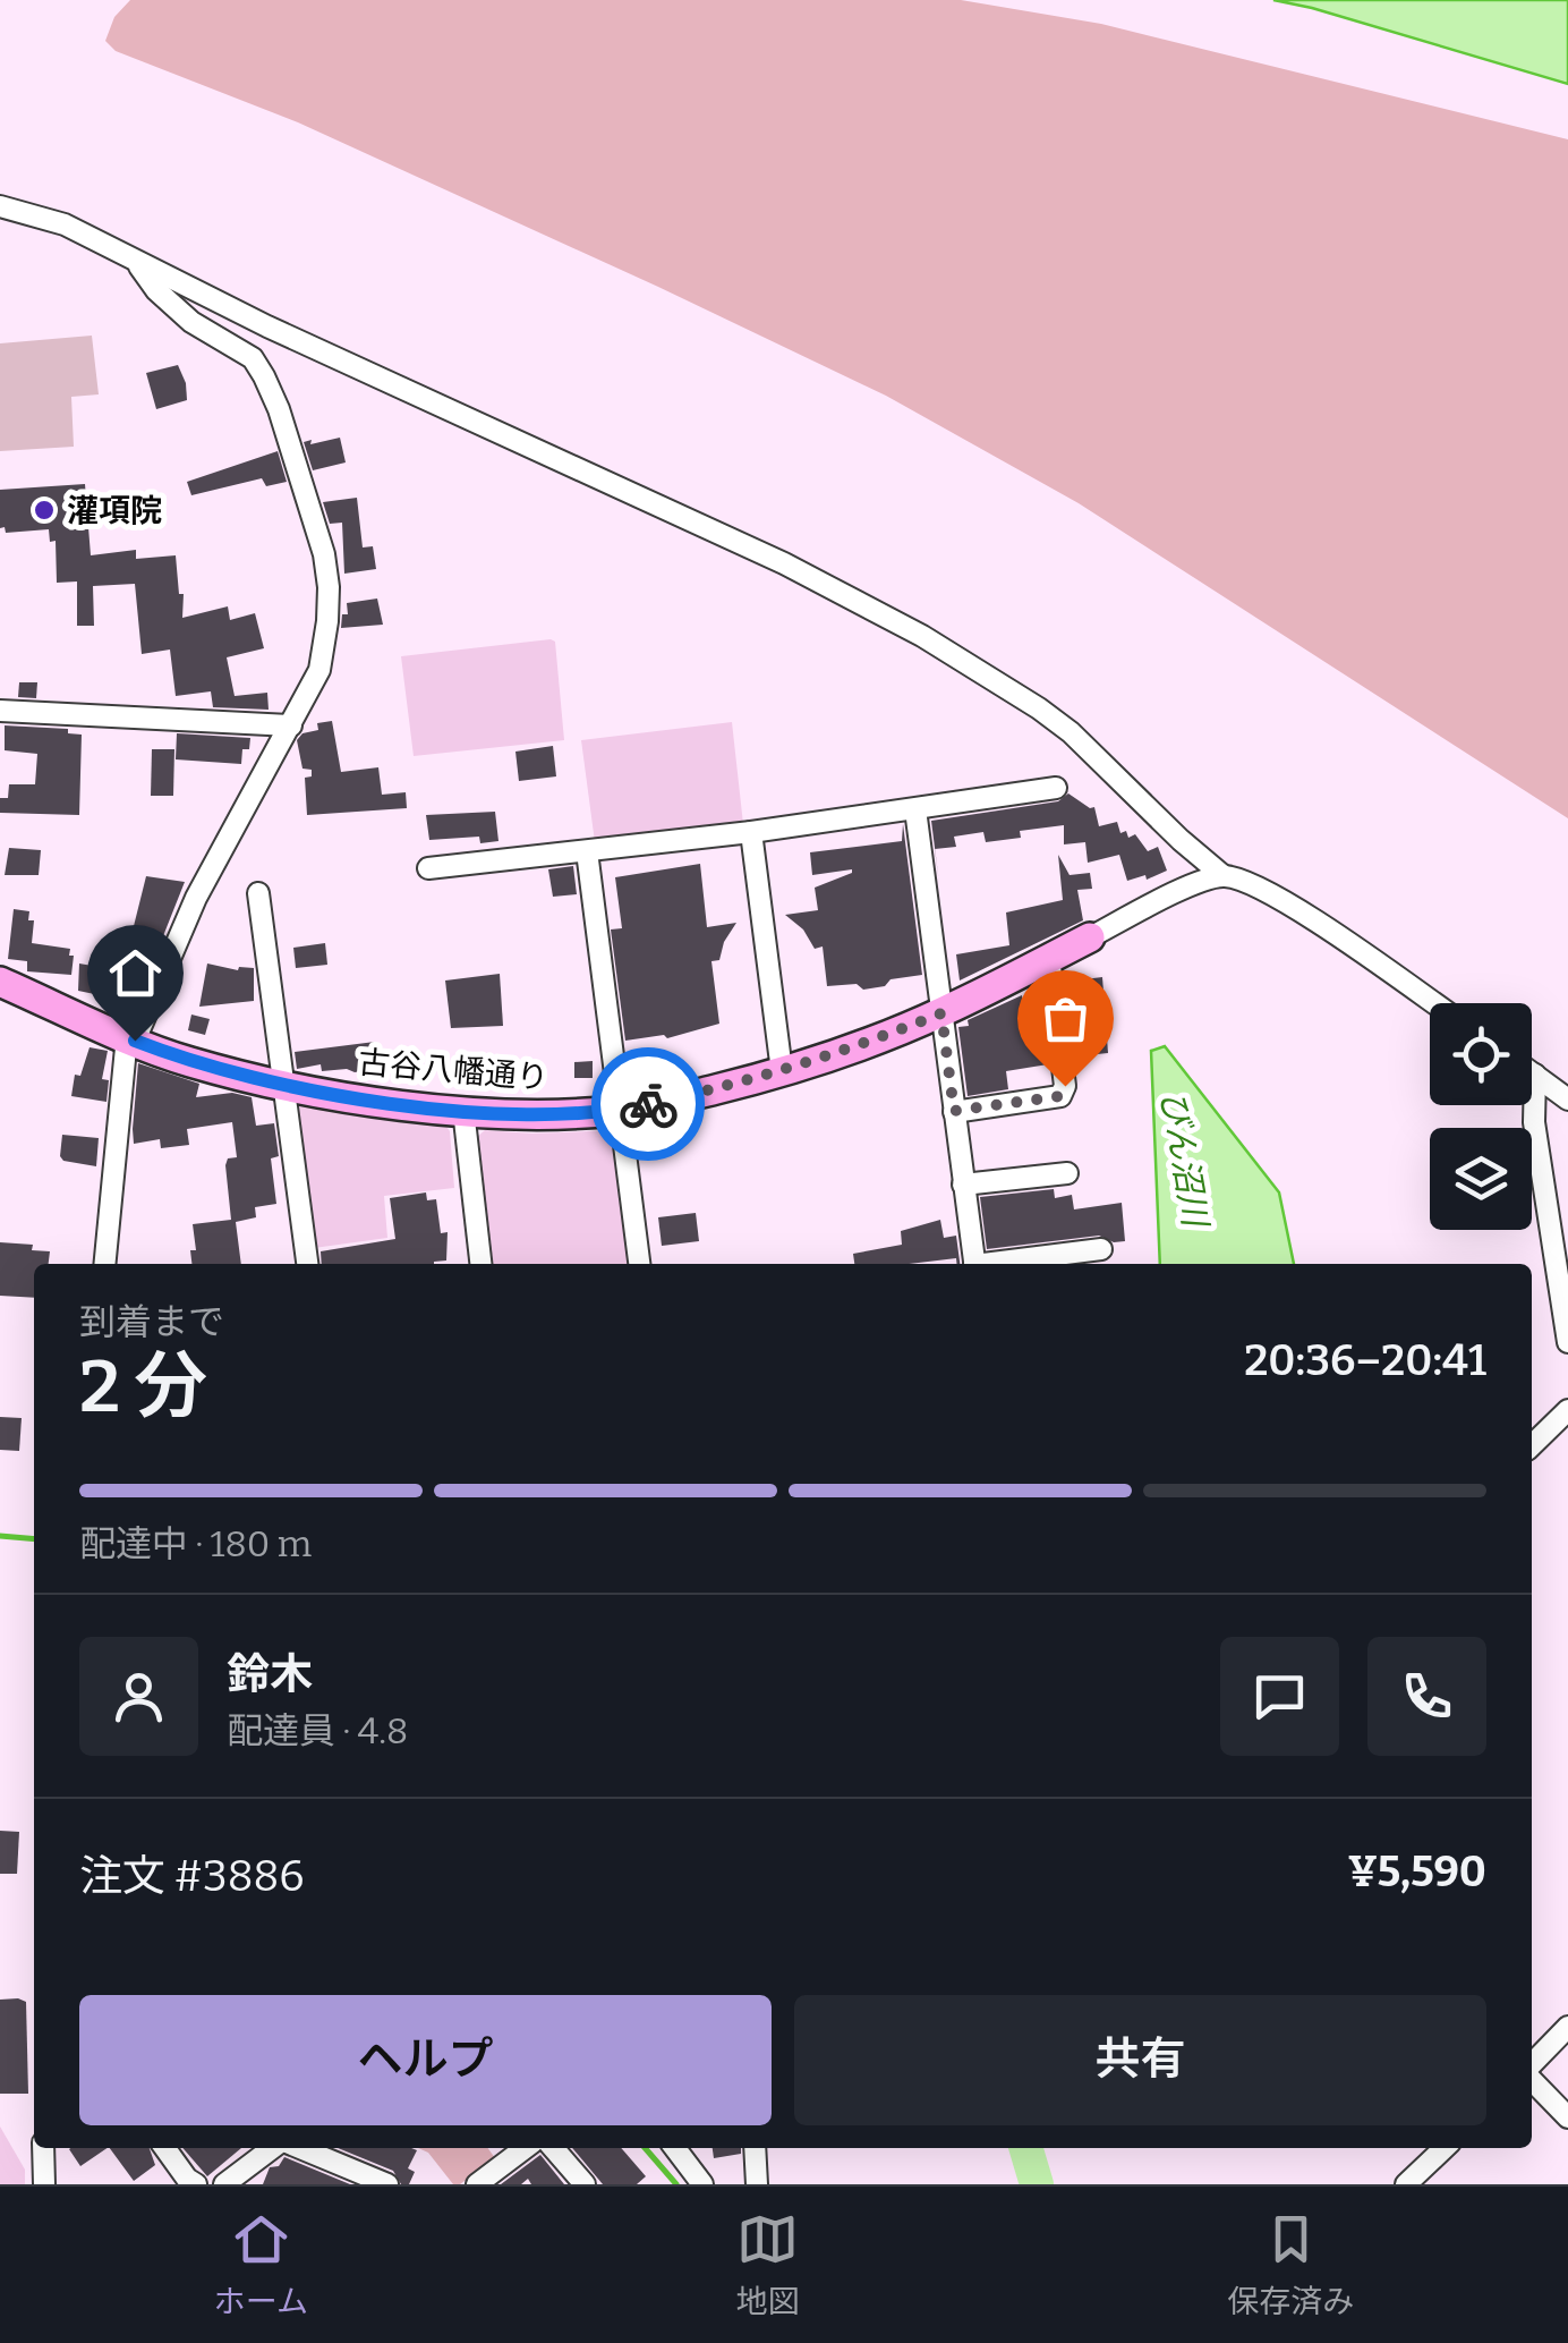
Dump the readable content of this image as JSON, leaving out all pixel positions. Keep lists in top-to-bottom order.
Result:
{
  "streets": {
    "street": ["古谷八幡通り"]
  },
  "water": ["びん沼川"],
  "places": ["灌項院"],
  "page": {
    "heading": ["2 分", "到着まで", "20:36–20:41"],
    "panel": [
      "鈴木",
      "配達員 · 4.8",
      "注文 #3886",
      "¥5,590"
    ],
    "bar": "配達中 · 180 m",
    "buttons": ["ヘルプ", "共有"],
    "tabs": ["ホーム", "地図", "保存済み"]
  }
}
